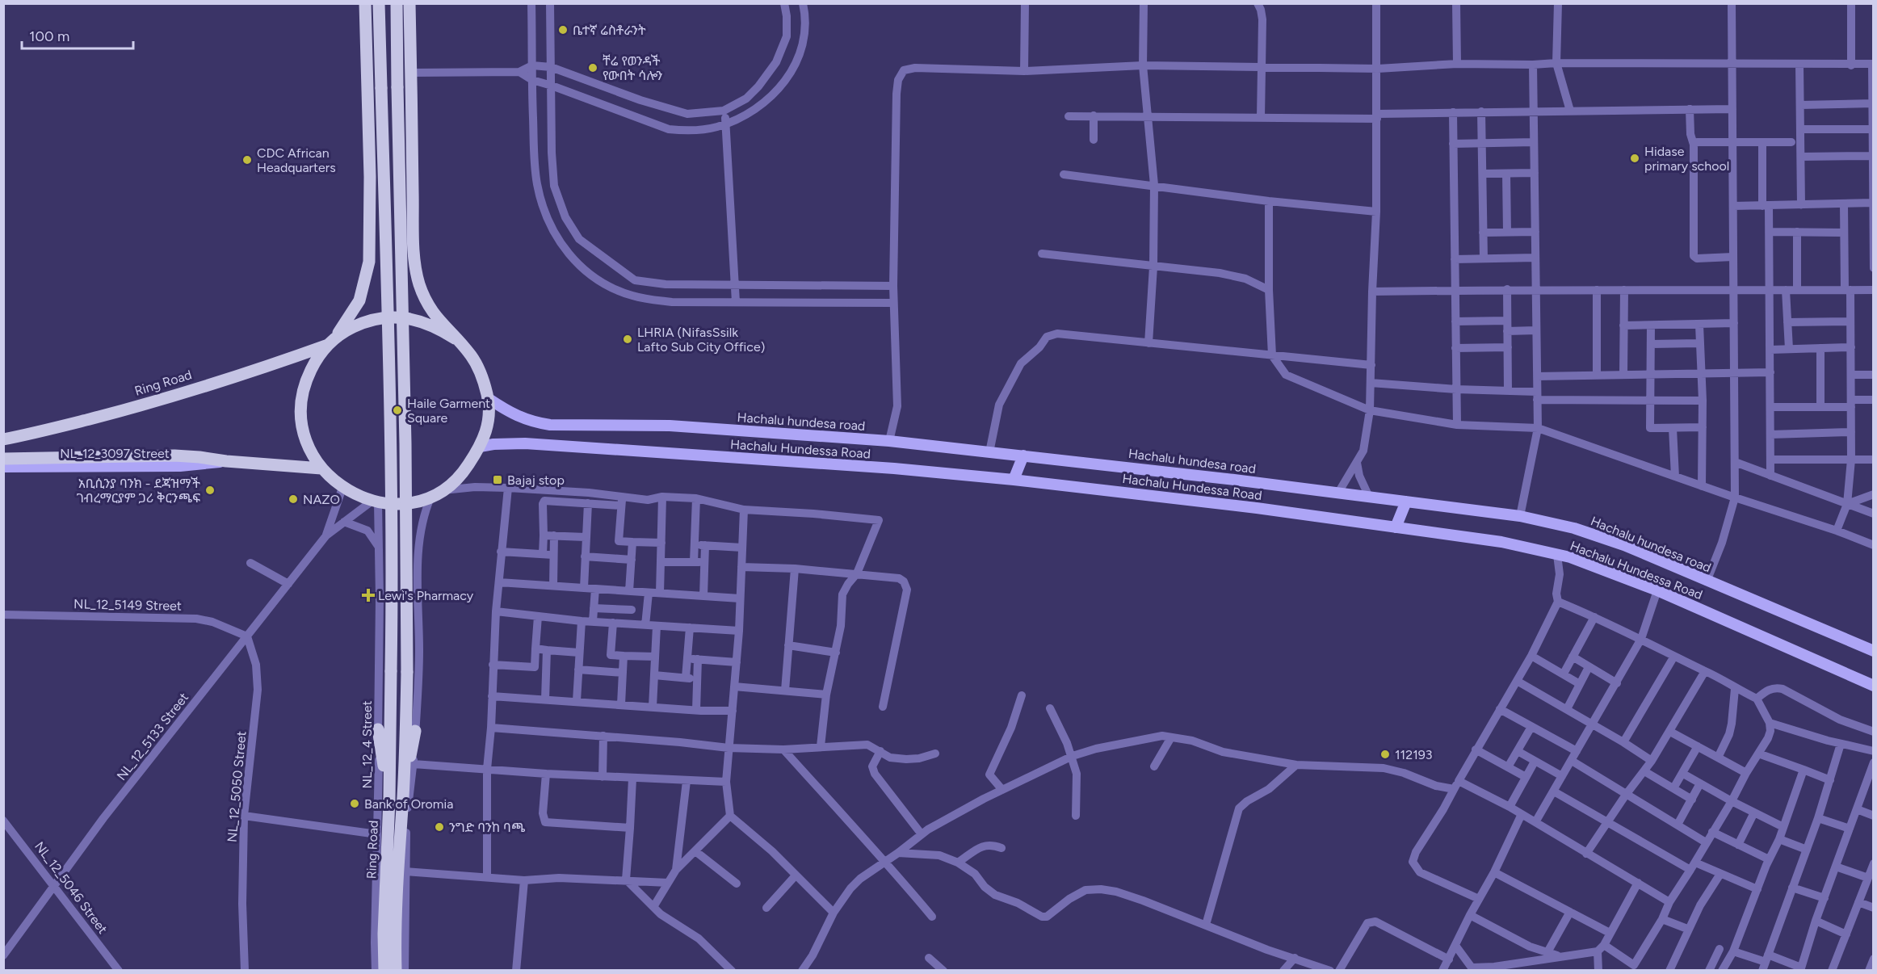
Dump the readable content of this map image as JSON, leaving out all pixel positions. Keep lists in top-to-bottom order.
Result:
{
  "streets": {
    "highway": ["Ring Road"],
    "main road": ["Hachalu hundesa road", "Hachalu Hundessa Road", "NL_12_3097 Street"],
    "street": [
      "NL_12_5149 Street",
      "NL_12_5133 Street",
      "NL_12_4 Street",
      "NL_12_5050 Street",
      "NL_12_5046 Street"
    ]
  },
  "crossings": [
    ["NL_12_5149 Street", "NL_12_5133 Street"],
    ["NL_12_5149 Street", "NL_12_5050 Street"],
    ["NL_12_5133 Street", "NL_12_5050 Street"],
    ["NL_12_5133 Street", "NL_12_5046 Street"]
  ],
  "places": {
    "other": [
      "ቤተኛ ሬስቶራንት",
      "ቸሬ የወንዳች የውበት ሳሎን",
      "Hidase primary school",
      "CDC African Headquarters",
      "LHRIA (NifasSsilk Lafto Sub City Office)",
      "Haile Garment Square",
      "አቢሲንያ ባንክ - ደጃዝማች ገብረማርያም ጋሪ ቅርንጫፍ",
      "NAZO",
      "112193",
      "Bank of Oromia",
      "ንግድ ባንከ ባጫ"
    ],
    "transit": ["Bajaj stop"],
    "health": ["Lewi's Pharmacy"]
  },
  "scale_bar": "100 m"
}
